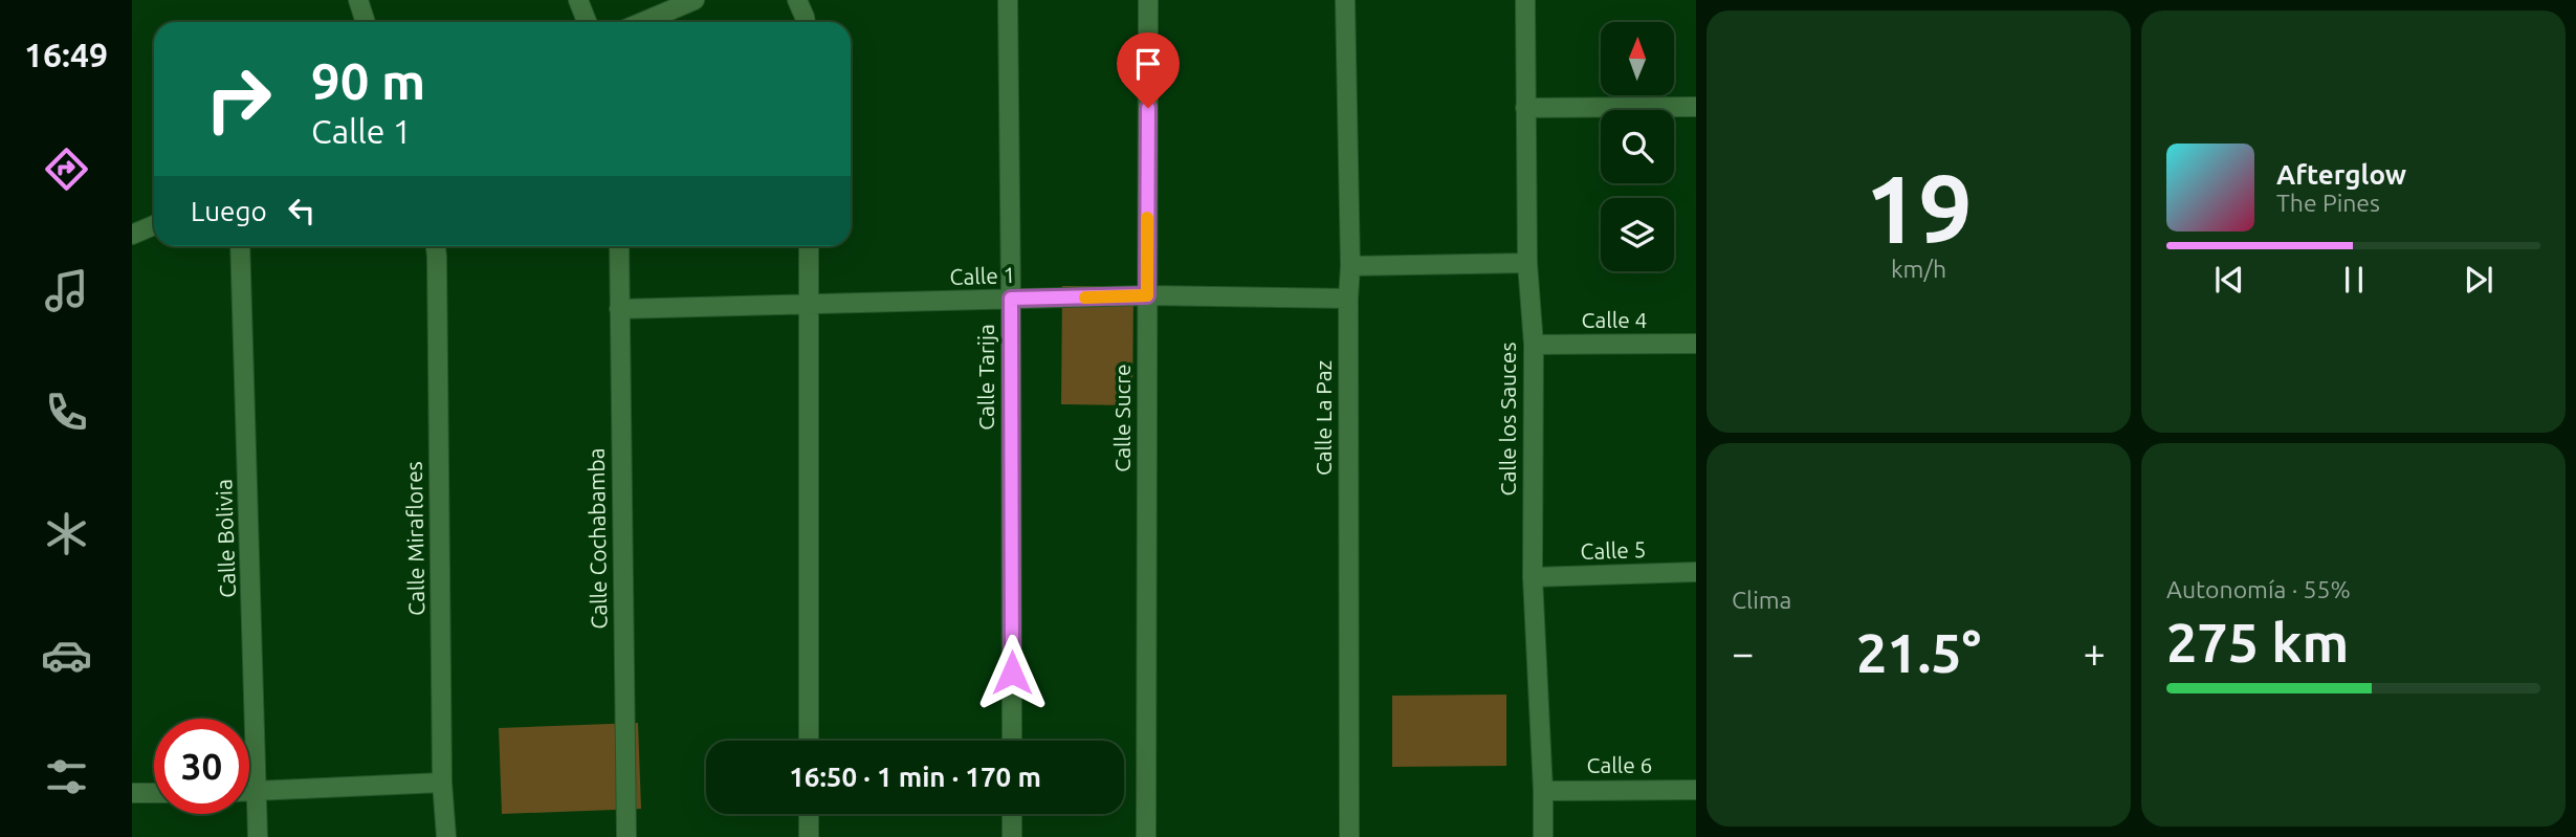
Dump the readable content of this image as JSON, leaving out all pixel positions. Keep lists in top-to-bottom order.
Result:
{
  "streets": {
    "street": [
      "Calle 1",
      "Calle 4",
      "Calle Tarija",
      "Calle Sucre",
      "Calle La Paz",
      "Calle los Sauces",
      "Calle Bolivia",
      "Calle Miraflores",
      "Calle Cochabamba",
      "Calle 5",
      "Calle 6"
    ]
  },
  "crossings": [
    ["Calle 1", "Calle Tarija"],
    ["Calle 1", "Calle Sucre"],
    ["Calle 1", "Calle La Paz"],
    ["Calle 1", "Calle Cochabamba"],
    ["Calle 4", "Calle los Sauces"],
    ["Calle los Sauces", "Calle 5"],
    ["Calle los Sauces", "Calle 6"]
  ],
  "north": "top",
  "page": {
    "tabs": "16:49",
    "tile": [
      ["19", "km/h"],
      "Clima",
      ["Autonomía · 55%", "275 km"]
    ],
    "turn": ["90 m", "Calle 1"],
    "song": ["Afterglow", "The Pines"],
    "then": "Luego",
    "heat": ["−", "21.5°", "+"],
    "limit": "30",
    "trip": "16:50 · 1 min · 170 m"
  }
}
